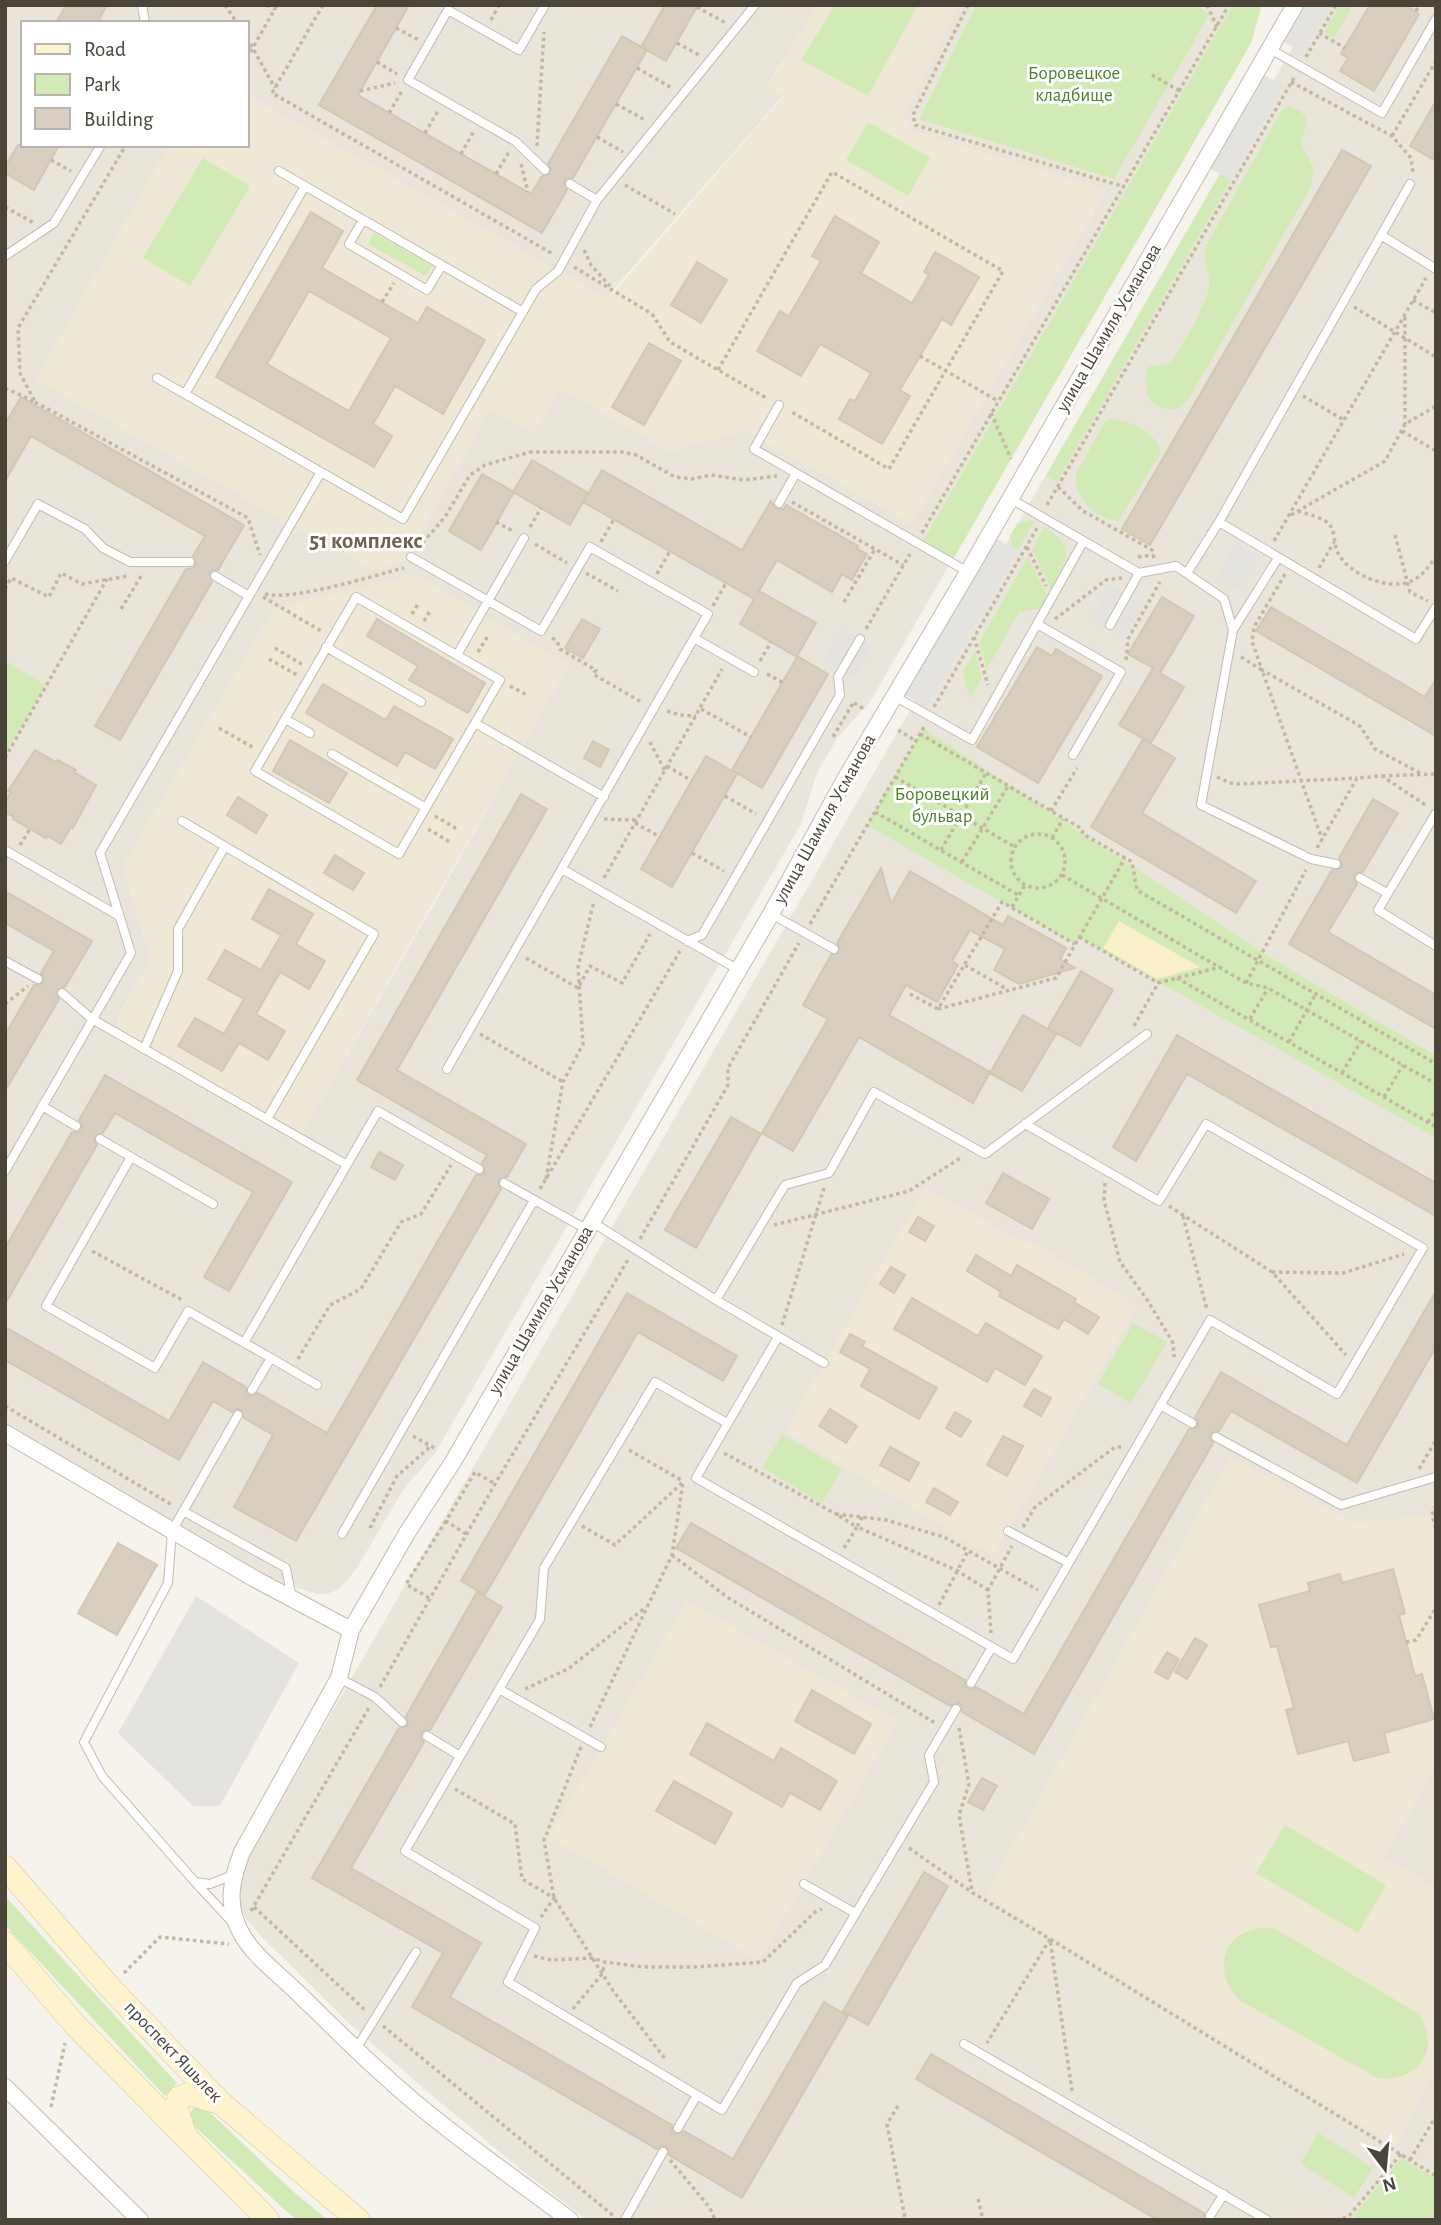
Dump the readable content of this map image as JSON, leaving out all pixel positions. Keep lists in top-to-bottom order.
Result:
{
  "streets": {
    "main road": ["проспект Яшьлек"],
    "street": ["улица Шамиля Усманова"]
  },
  "districts": ["51 комплекс"],
  "parks": ["Боровецкое кладбище", "Боровецкий бульвар"],
  "legend": ["Road", "Park", "Building"],
  "north": "bottom"
}
